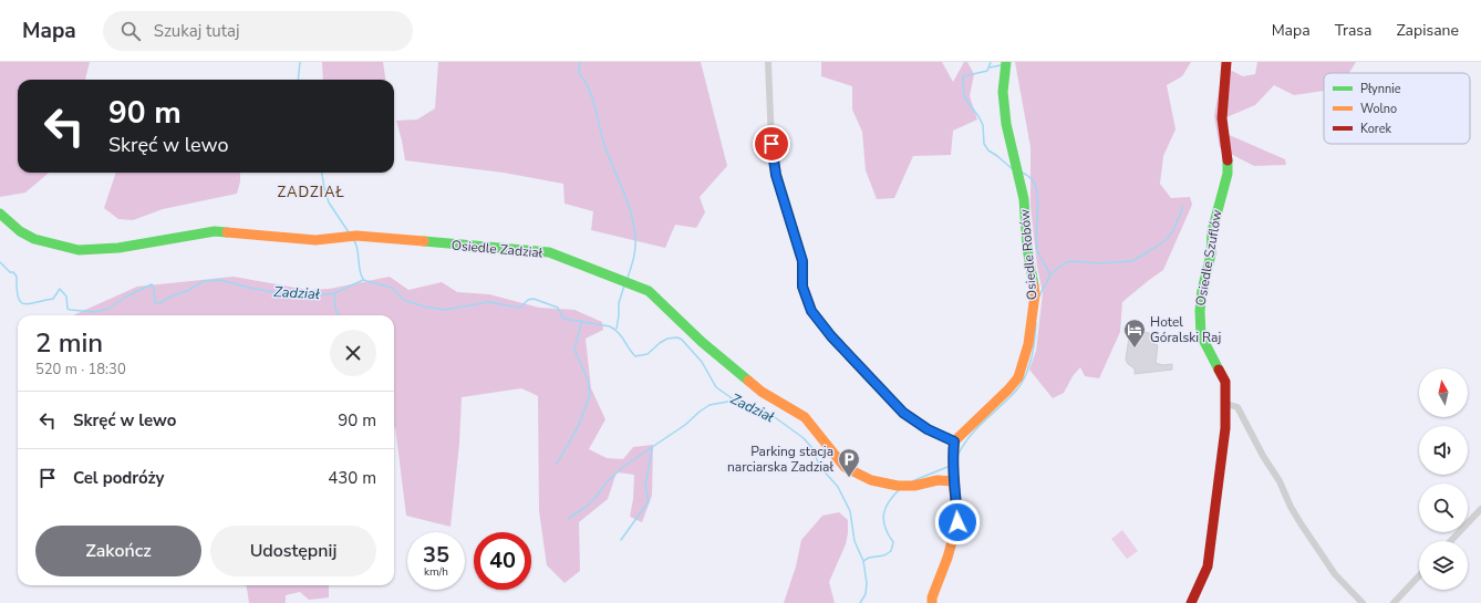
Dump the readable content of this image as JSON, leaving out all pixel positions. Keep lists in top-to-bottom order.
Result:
{
  "streets": {
    "street": ["Osiedle Zadział", "Osiedle Robów", "Osiedle Szuflów"]
  },
  "districts": ["ZADZIAŁ"],
  "water": ["Zadział"],
  "places": {
    "hotel": ["Hotel Góralski Raj"],
    "parking": ["Parking stacja narciarska Zadział"]
  },
  "legend": ["Płynnie", "Wolno", "Korek"],
  "north": "top",
  "page": {
    "header": "Mapa",
    "search": "Szukaj tutaj",
    "nav": ["Mapa", "Trasa", "Zapisane"],
    "turn": ["90 m", "Skręć w lewo"],
    "heading": ["2 min", "520 m · 18:30"],
    "list": [
      {
        "name": "Skręć w lewo",
        "value": "90 m"
      },
      {
        "name": "Cel podróży",
        "value": "430 m"
      }
    ],
    "buttons": ["Zakończ", "Udostępnij"],
    "speed": "35 km/h",
    "limit": "40"
  }
}
